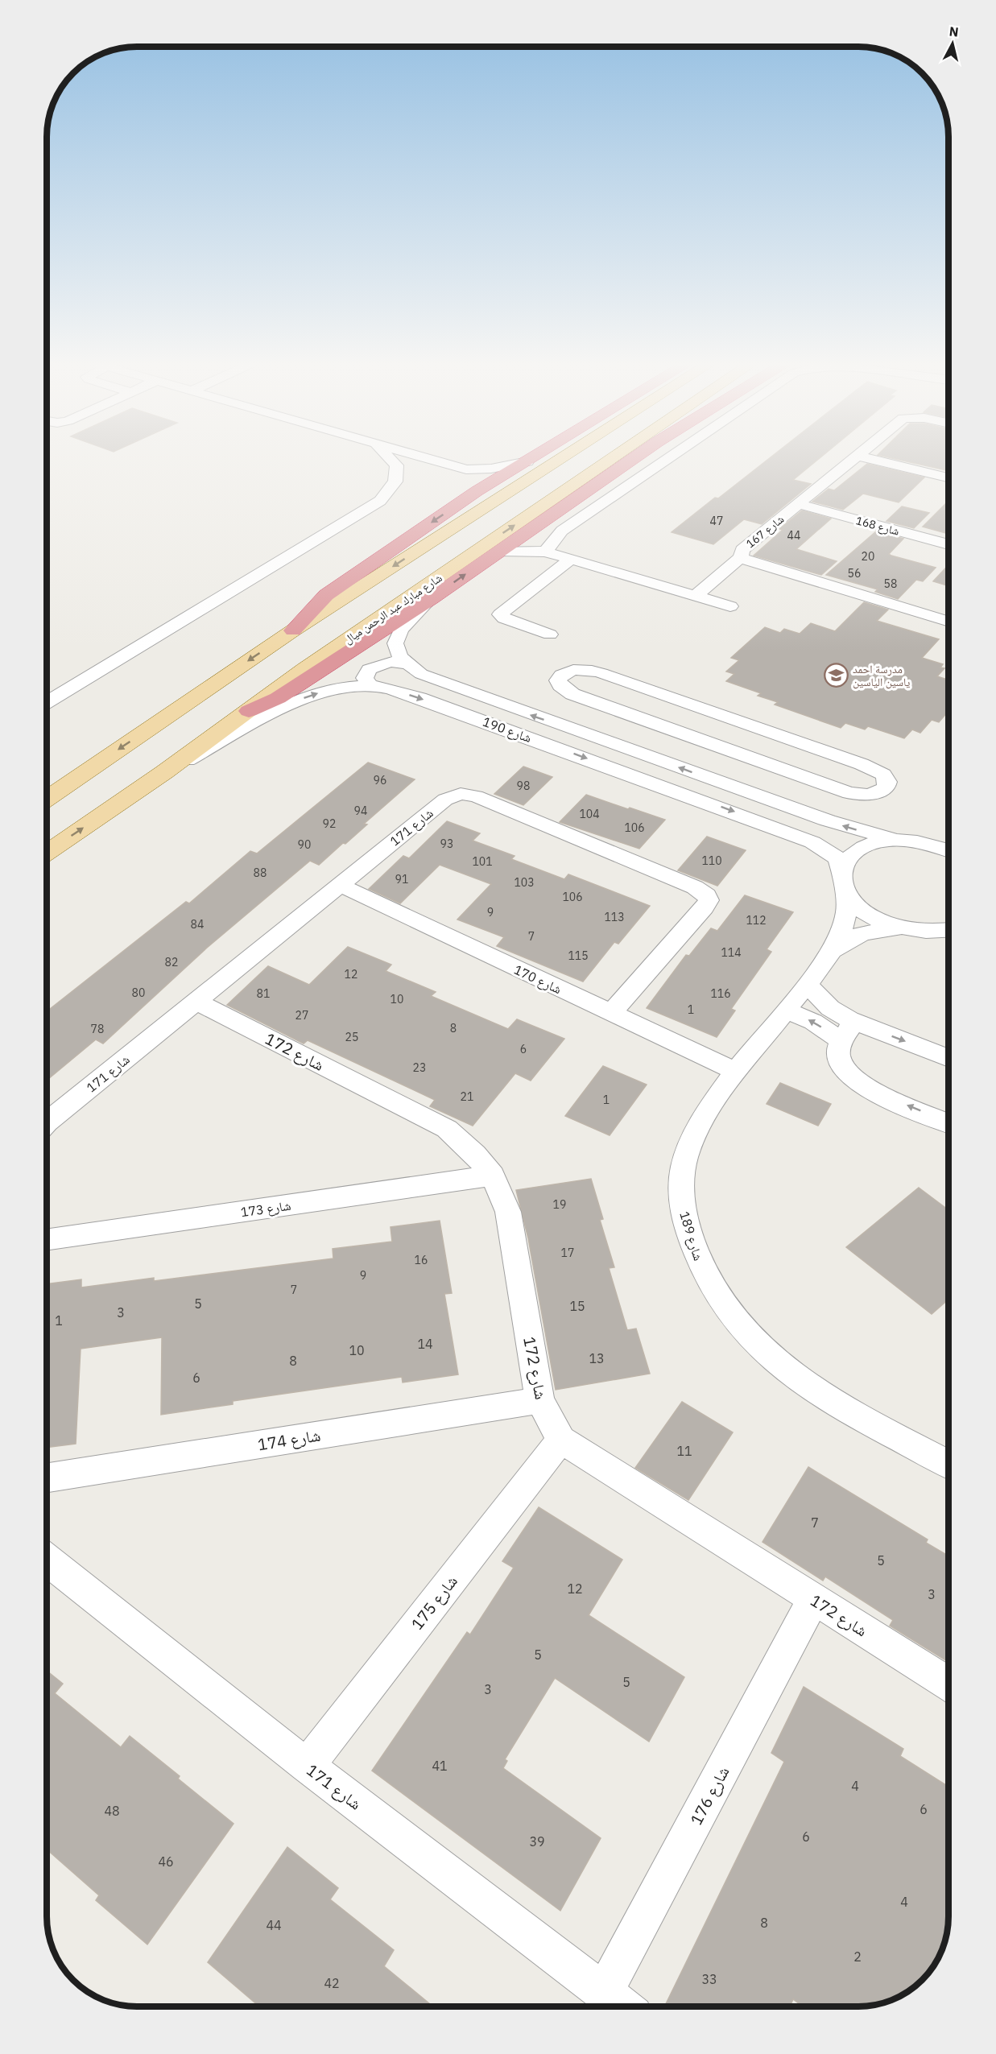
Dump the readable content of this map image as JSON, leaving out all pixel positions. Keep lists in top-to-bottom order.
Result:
{
  "streets": {
    "main road": ["شارع مبارك عبد الرحمن ميال"],
    "street": [
      "شارع 168",
      "شارع 167",
      "شارع 190",
      "شارع 171",
      "شارع 170",
      "شارع 172",
      "شارع 173",
      "شارع 189",
      "شارع 174",
      "شارع 175",
      "شارع 176"
    ]
  },
  "crossings": [
    ["شارع 168", "شارع 167"],
    ["شارع مبارك عبد الرحمن ميال", "شارع 190"],
    ["شارع 190", "شارع 189"],
    ["شارع 171", "شارع 170"],
    ["شارع 171", "شارع 172"],
    ["شارع 171", "شارع 175"],
    ["شارع 171", "شارع 176"],
    ["شارع 170", "شارع 189"],
    ["شارع 172", "شارع 173"],
    ["شارع 172", "شارع 174"],
    ["شارع 172", "شارع 175"],
    ["شارع 172", "شارع 176"]
  ],
  "places": {
    "school or university": ["مدرسة احمد ياسين الياسين"]
  },
  "house_numbers": [
    "47",
    "44",
    "20",
    "56",
    "58",
    "96",
    "98",
    "94",
    "104",
    "92",
    "106",
    "93",
    "90",
    "110",
    "101",
    "88",
    "91",
    "103",
    "106",
    "9",
    "113",
    "112",
    "84",
    "7",
    "114",
    "115",
    "82",
    "12",
    "80",
    "81",
    "116",
    "10",
    "1",
    "27",
    "8",
    "78",
    "25",
    "6",
    "23",
    "21",
    "1",
    "19",
    "17",
    "16",
    "9",
    "7",
    "5",
    "15",
    "3",
    "1",
    "14",
    "10",
    "13",
    "8",
    "6",
    "11",
    "7",
    "5",
    "12",
    "3",
    "5",
    "5",
    "3",
    "41",
    "4",
    "6",
    "48",
    "6",
    "39",
    "46",
    "4",
    "8",
    "44",
    "2",
    "33",
    "42"
  ],
  "north": "top"
}
